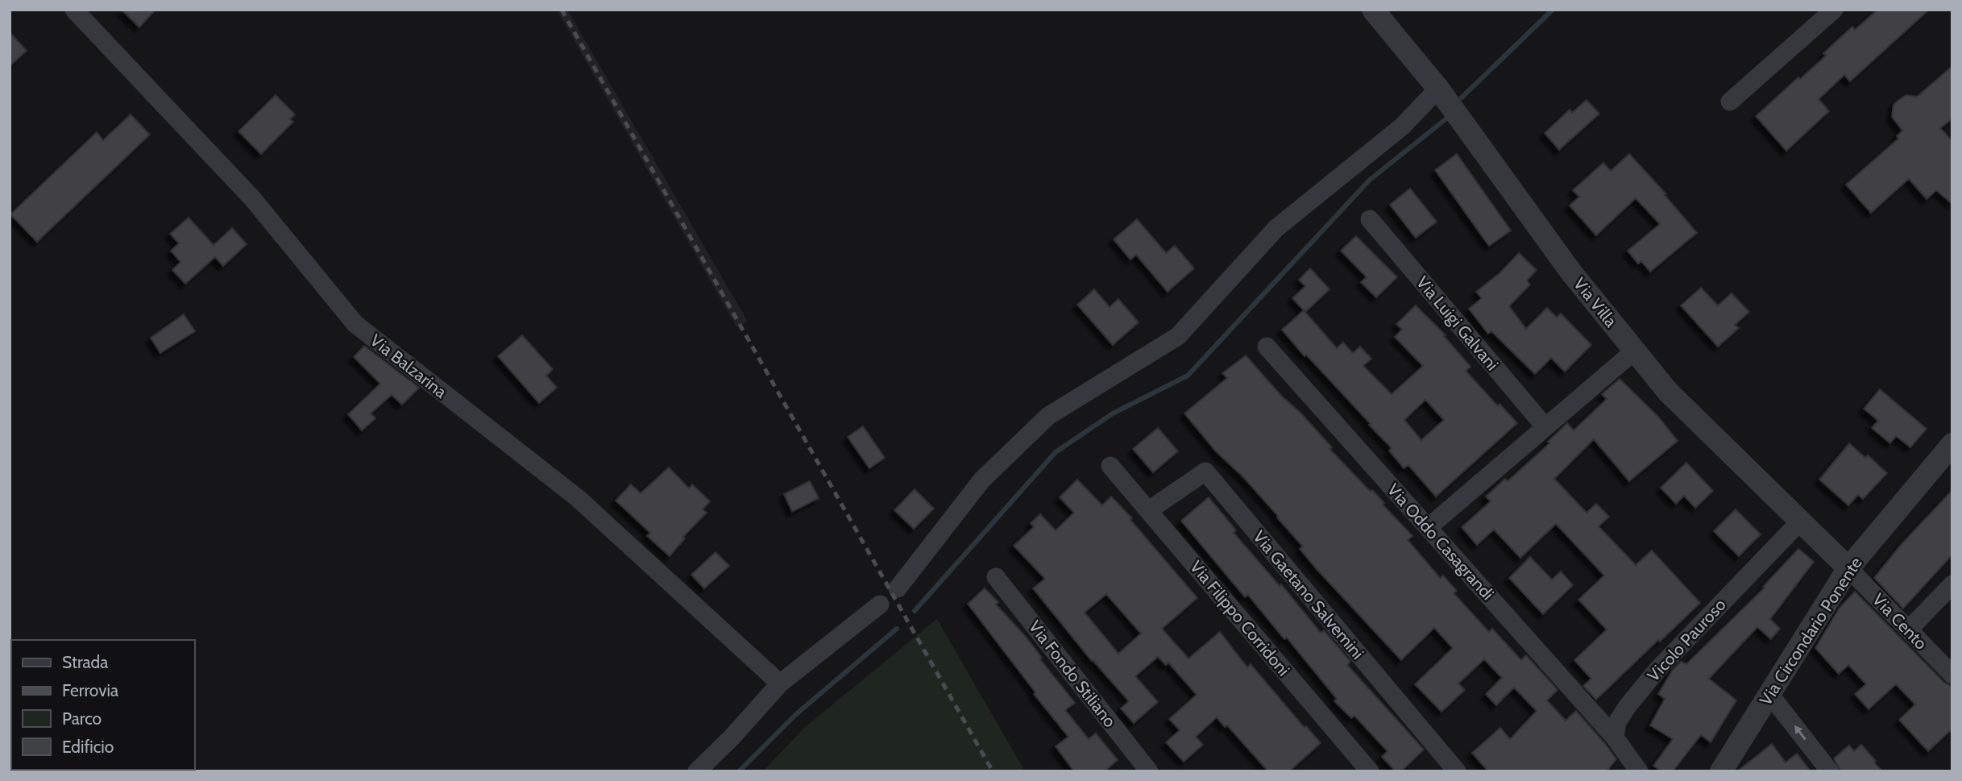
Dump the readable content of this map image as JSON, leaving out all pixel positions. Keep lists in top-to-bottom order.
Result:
{
  "streets": {
    "street": [
      "Via Villa",
      "Via Luigi Galvani",
      "Via Balzarina",
      "Via Oddo Casagrandi",
      "Via Gaetano Salvemini",
      "Via Filippo Corridoni",
      "Via Cento",
      "Via Circondario Ponente",
      "Vicolo Pauroso",
      "Via Fondo Stiliano"
    ]
  },
  "crossings": [
    ["Via Villa", "Via Cento"],
    ["Via Villa", "Via Circondario Ponente"],
    ["Via Villa", "Vicolo Pauroso"],
    ["Via Oddo Casagrandi", "Vicolo Pauroso"],
    ["Via Gaetano Salvemini", "Via Filippo Corridoni"],
    ["Via Cento", "Via Circondario Ponente"]
  ],
  "legend": [
    "Strada",
    "Ferrovia",
    "Parco",
    "Edificio"
  ]
}
